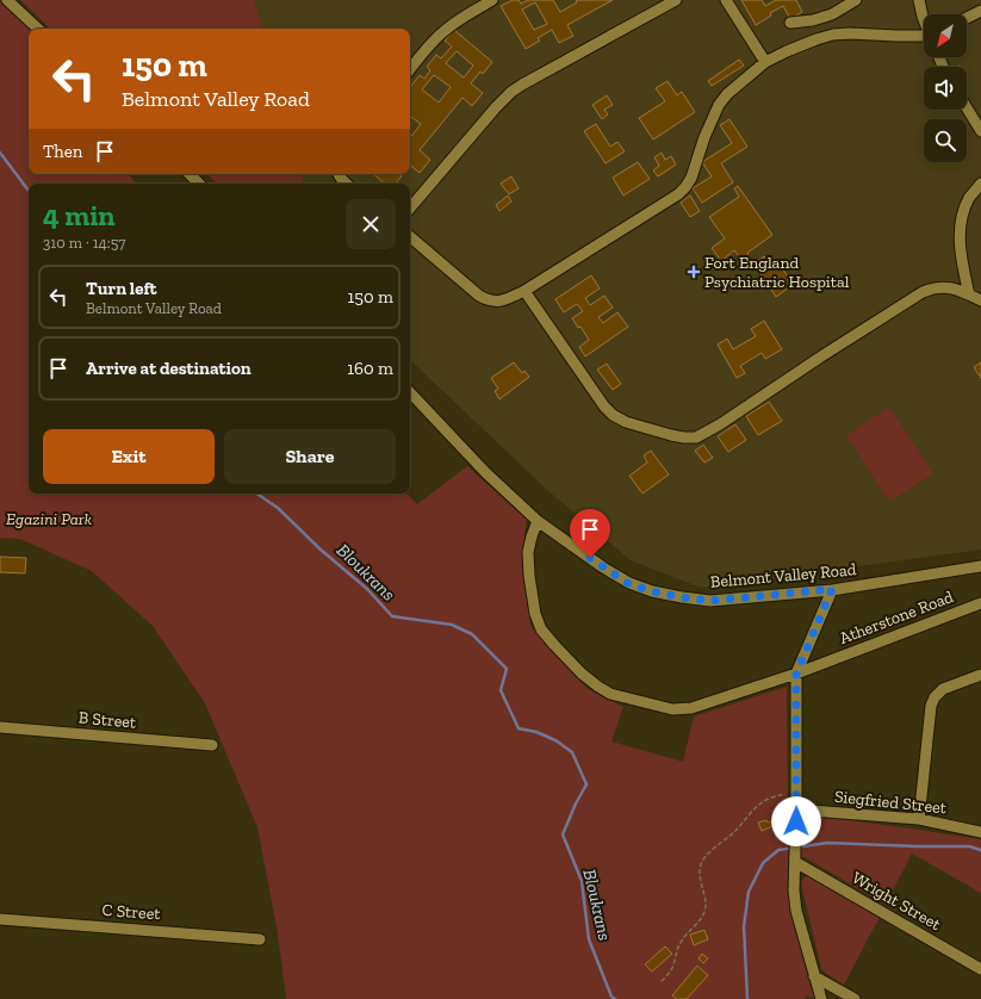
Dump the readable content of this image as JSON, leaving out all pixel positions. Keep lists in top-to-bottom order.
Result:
{
  "streets": {
    "street": [
      "Belmont Valley Road",
      "Atherstone Road",
      "B Street",
      "Siegfried Street",
      "Wright Street",
      "C Street"
    ]
  },
  "crossings": [
    ["Belmont Valley Road", "Atherstone Road"]
  ],
  "water": ["Bloukrans"],
  "parks": ["Egazini Park"],
  "places": {
    "health": ["Fort England Psychiatric Hospital"]
  },
  "north": "bottom left",
  "page": {
    "turn": ["150 m", "Belmont Valley Road"],
    "then": "Then",
    "heading": ["4 min", "310 m · 14:57"],
    "list": [
      {
        "name": "Turn left",
        "note": "Belmont Valley Road",
        "value": "150 m"
      },
      {
        "name": "Arrive at destination",
        "value": "160 m"
      }
    ],
    "buttons": ["Exit", "Share"]
  }
}
